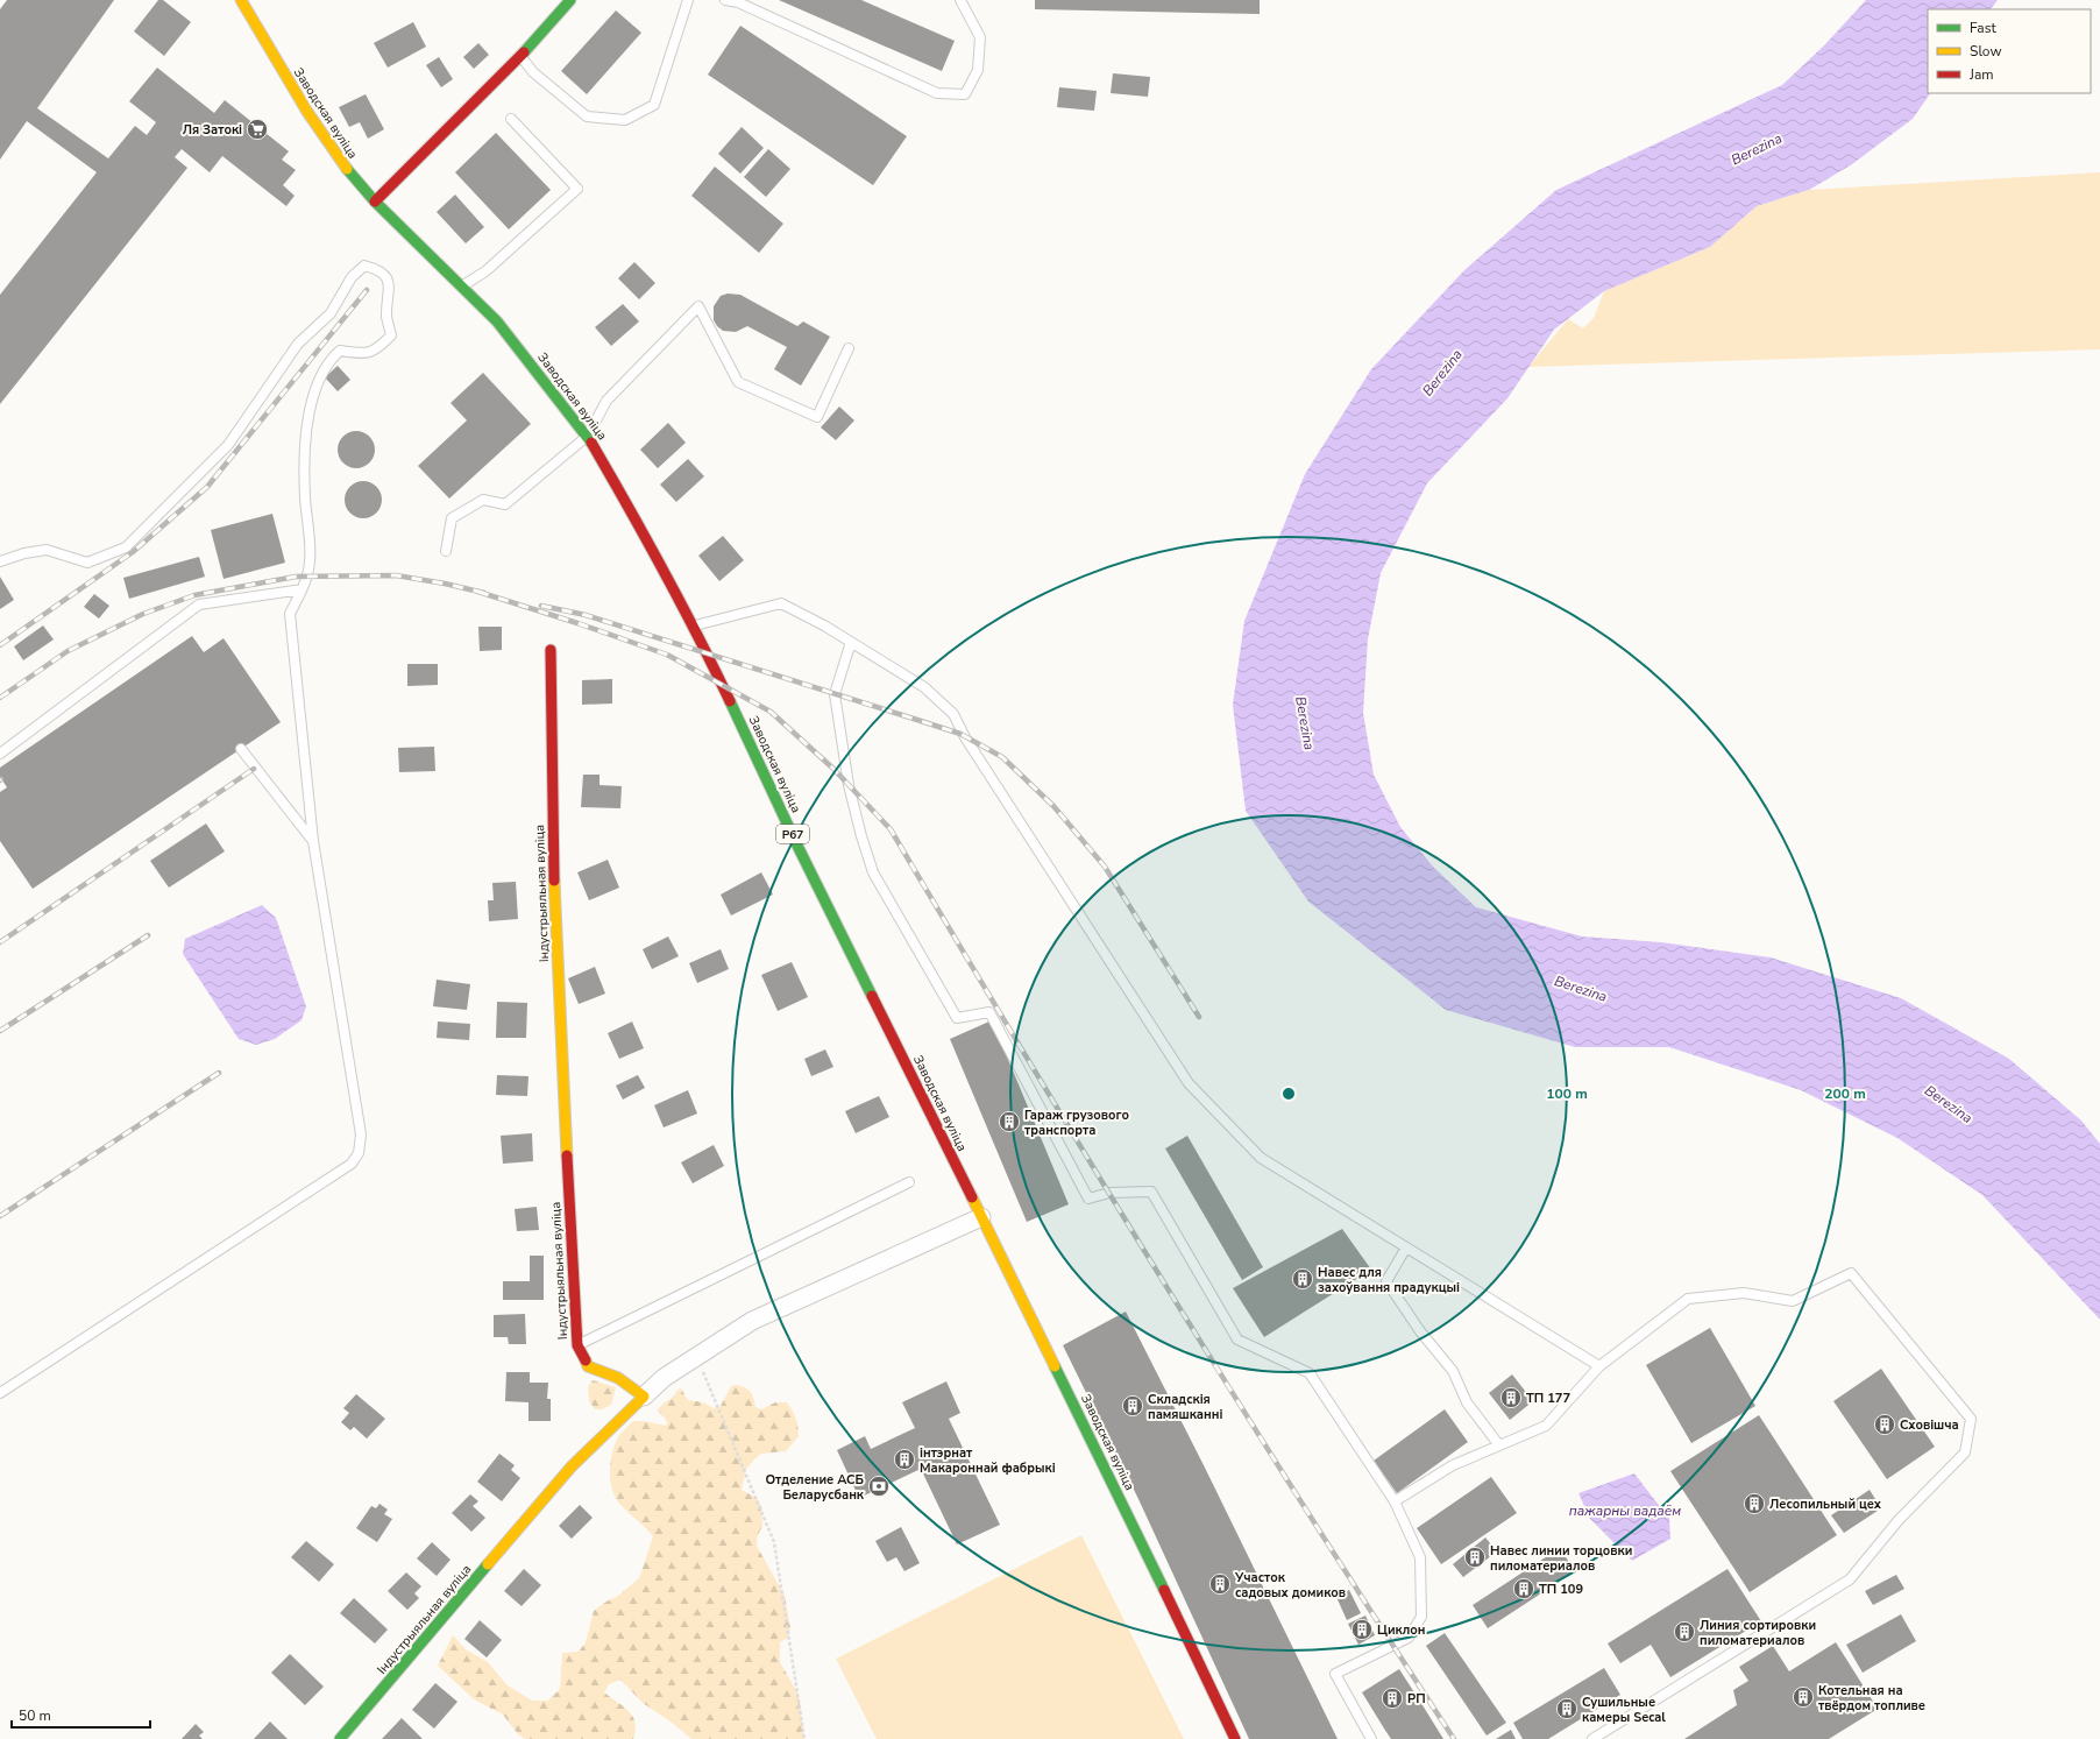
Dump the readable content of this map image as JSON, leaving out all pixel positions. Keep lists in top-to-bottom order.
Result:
{
  "streets": {
    "main road": ["Заводская вуліца", "Р67", "Індустрыяльная вуліца"]
  },
  "water": ["Berezina", "пажарны вадаём"],
  "places": {
    "supermarket": ["Ля Затокі"],
    "building": [
      "Гараж грузового транспорта",
      "Навес для захоўвання прадукцыі",
      "ТП 177",
      "Складскія памяшканні",
      "Сховішча",
      "інтэрнат Макароннай фабрыкі",
      "Лесопильный цех",
      "Навес линии торцовки пиломатериалов",
      "Участок садовых домиков",
      "ТП 109",
      "Циклон",
      "Линия сортировки пиломатериалов",
      "Котельная на твёрдом топливе",
      "РП",
      "Сушильные камеры Secal"
    ],
    "bank": ["Отделение АСБ Беларусбанк"]
  },
  "legend": ["Fast", "Slow", "Jam"],
  "scale_bar": "50 m",
  "rings": ["100 m", "200 m"]
}
